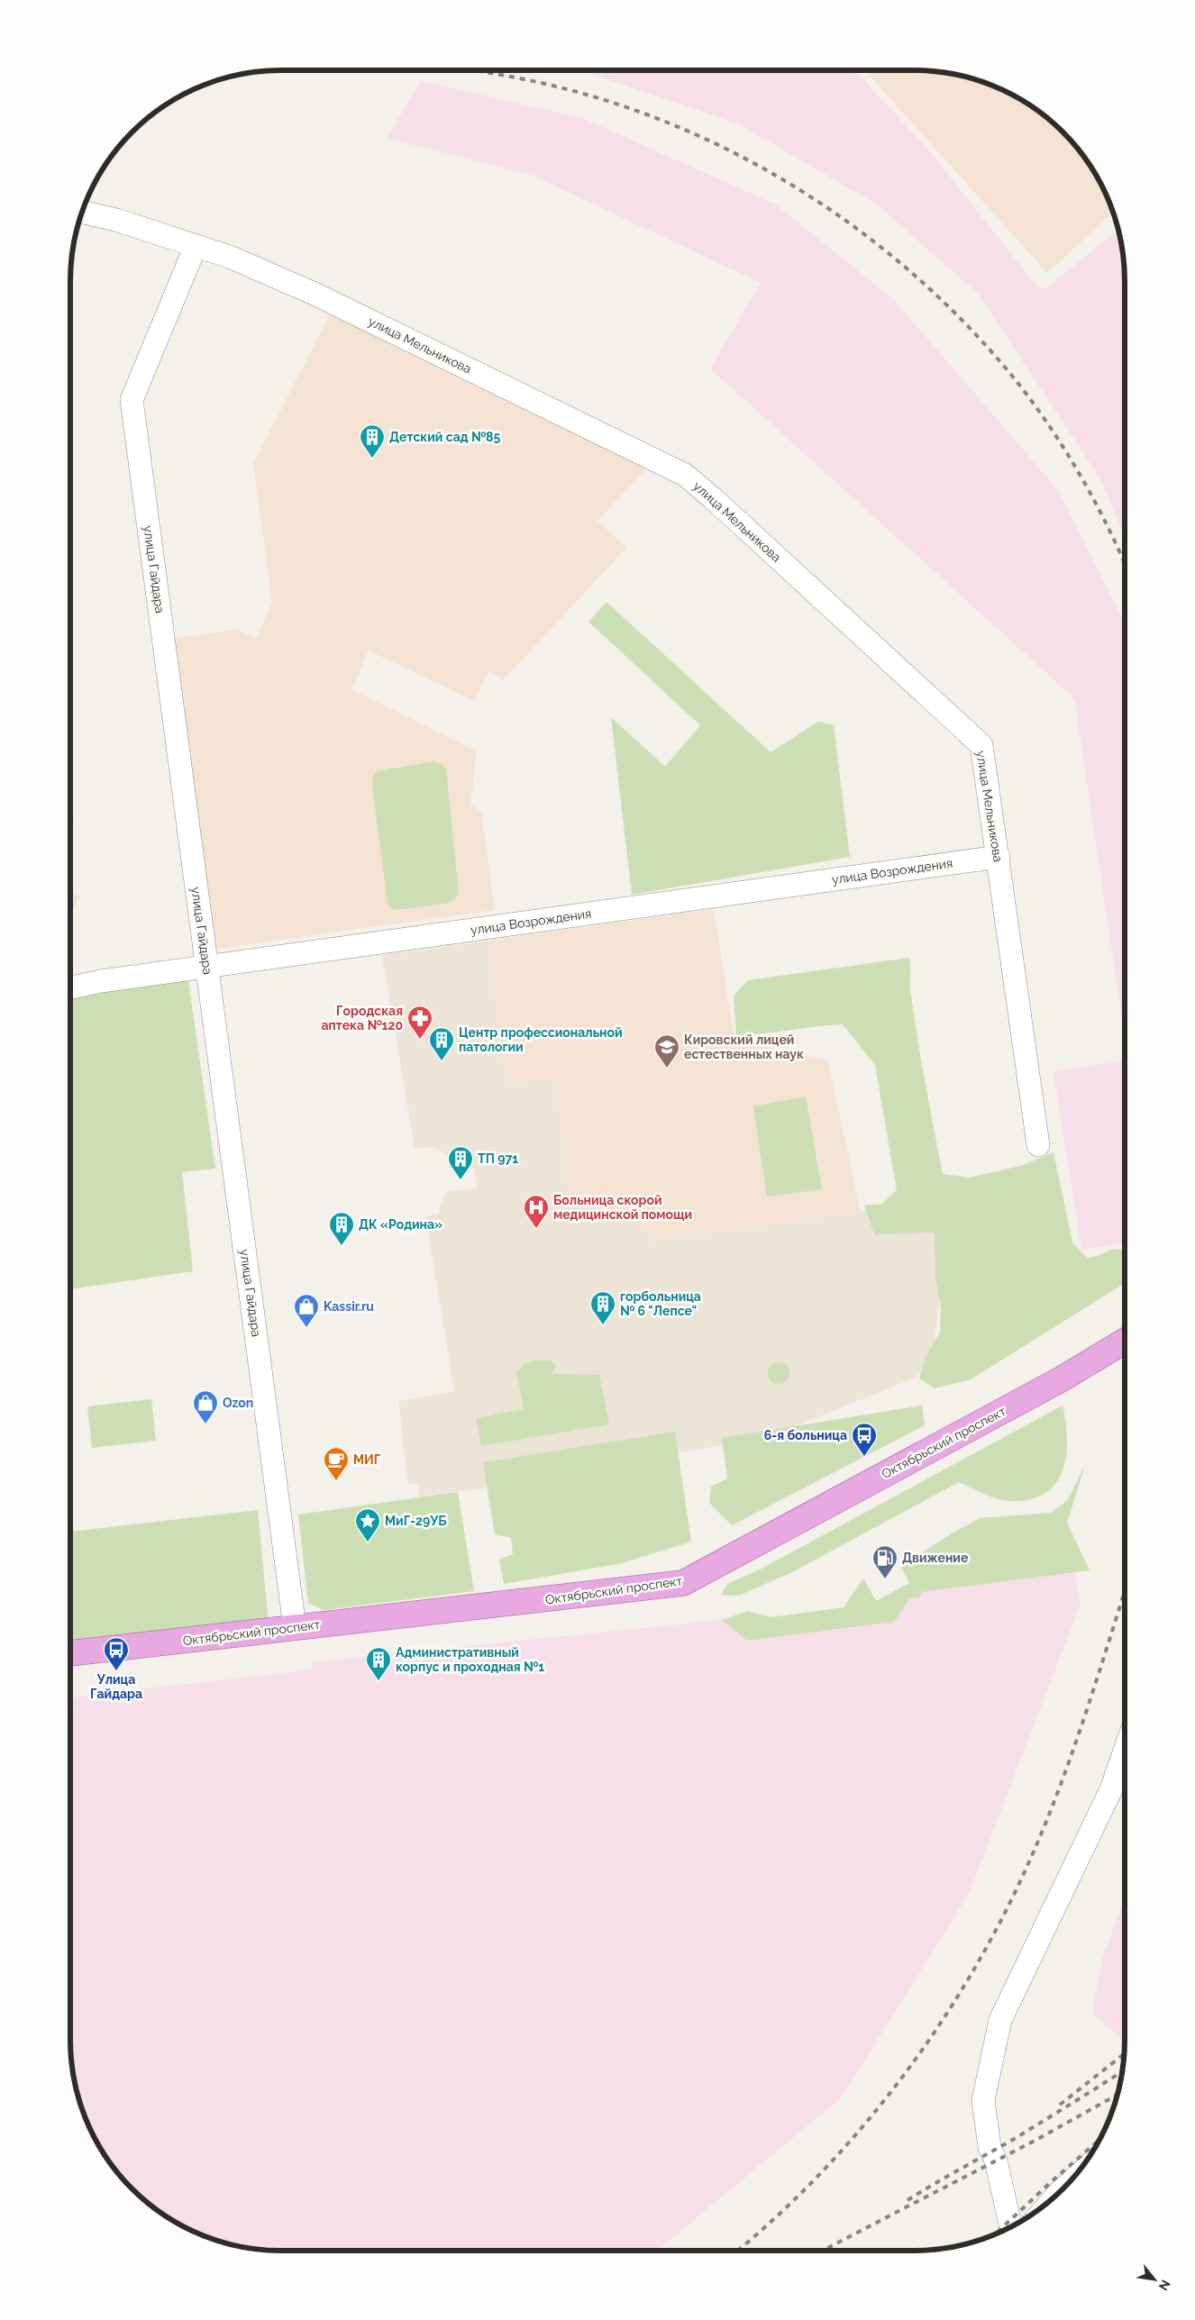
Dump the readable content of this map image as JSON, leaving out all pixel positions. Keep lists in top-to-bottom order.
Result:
{
  "streets": {
    "main road": ["Октябрьский проспект"],
    "street": ["улица Мельникова", "улица Гайдара", "улица Возрождения"]
  },
  "crossings": [
    ["улица Мельникова", "улица Гайдара"],
    ["улица Мельникова", "улица Возрождения"],
    ["улица Гайдара", "улица Возрождения"],
    ["улица Гайдара", "Октябрьский проспект"]
  ],
  "places": {
    "building": [
      "Детский сад №85",
      "Центр профессиональной патологии",
      "ТП 971",
      "ДК «Родина»",
      "горбольница № 6 \"Лепсе\"",
      "Административный корпус и проходная №1"
    ],
    "pharmacy": ["Городская аптека №120"],
    "school or university": ["Кировский лицей естественных наук"],
    "hospital": ["Больница скорой медицинской помощи"],
    "shop": ["Kassir.ru", "Ozon"],
    "bus stop": ["6-я больница", "Улица Гайдара"],
    "cafe": ["МИГ"],
    "place": ["МиГ-29УБ"],
    "fuel station": ["Движение"]
  },
  "north": "bottom right"
}
